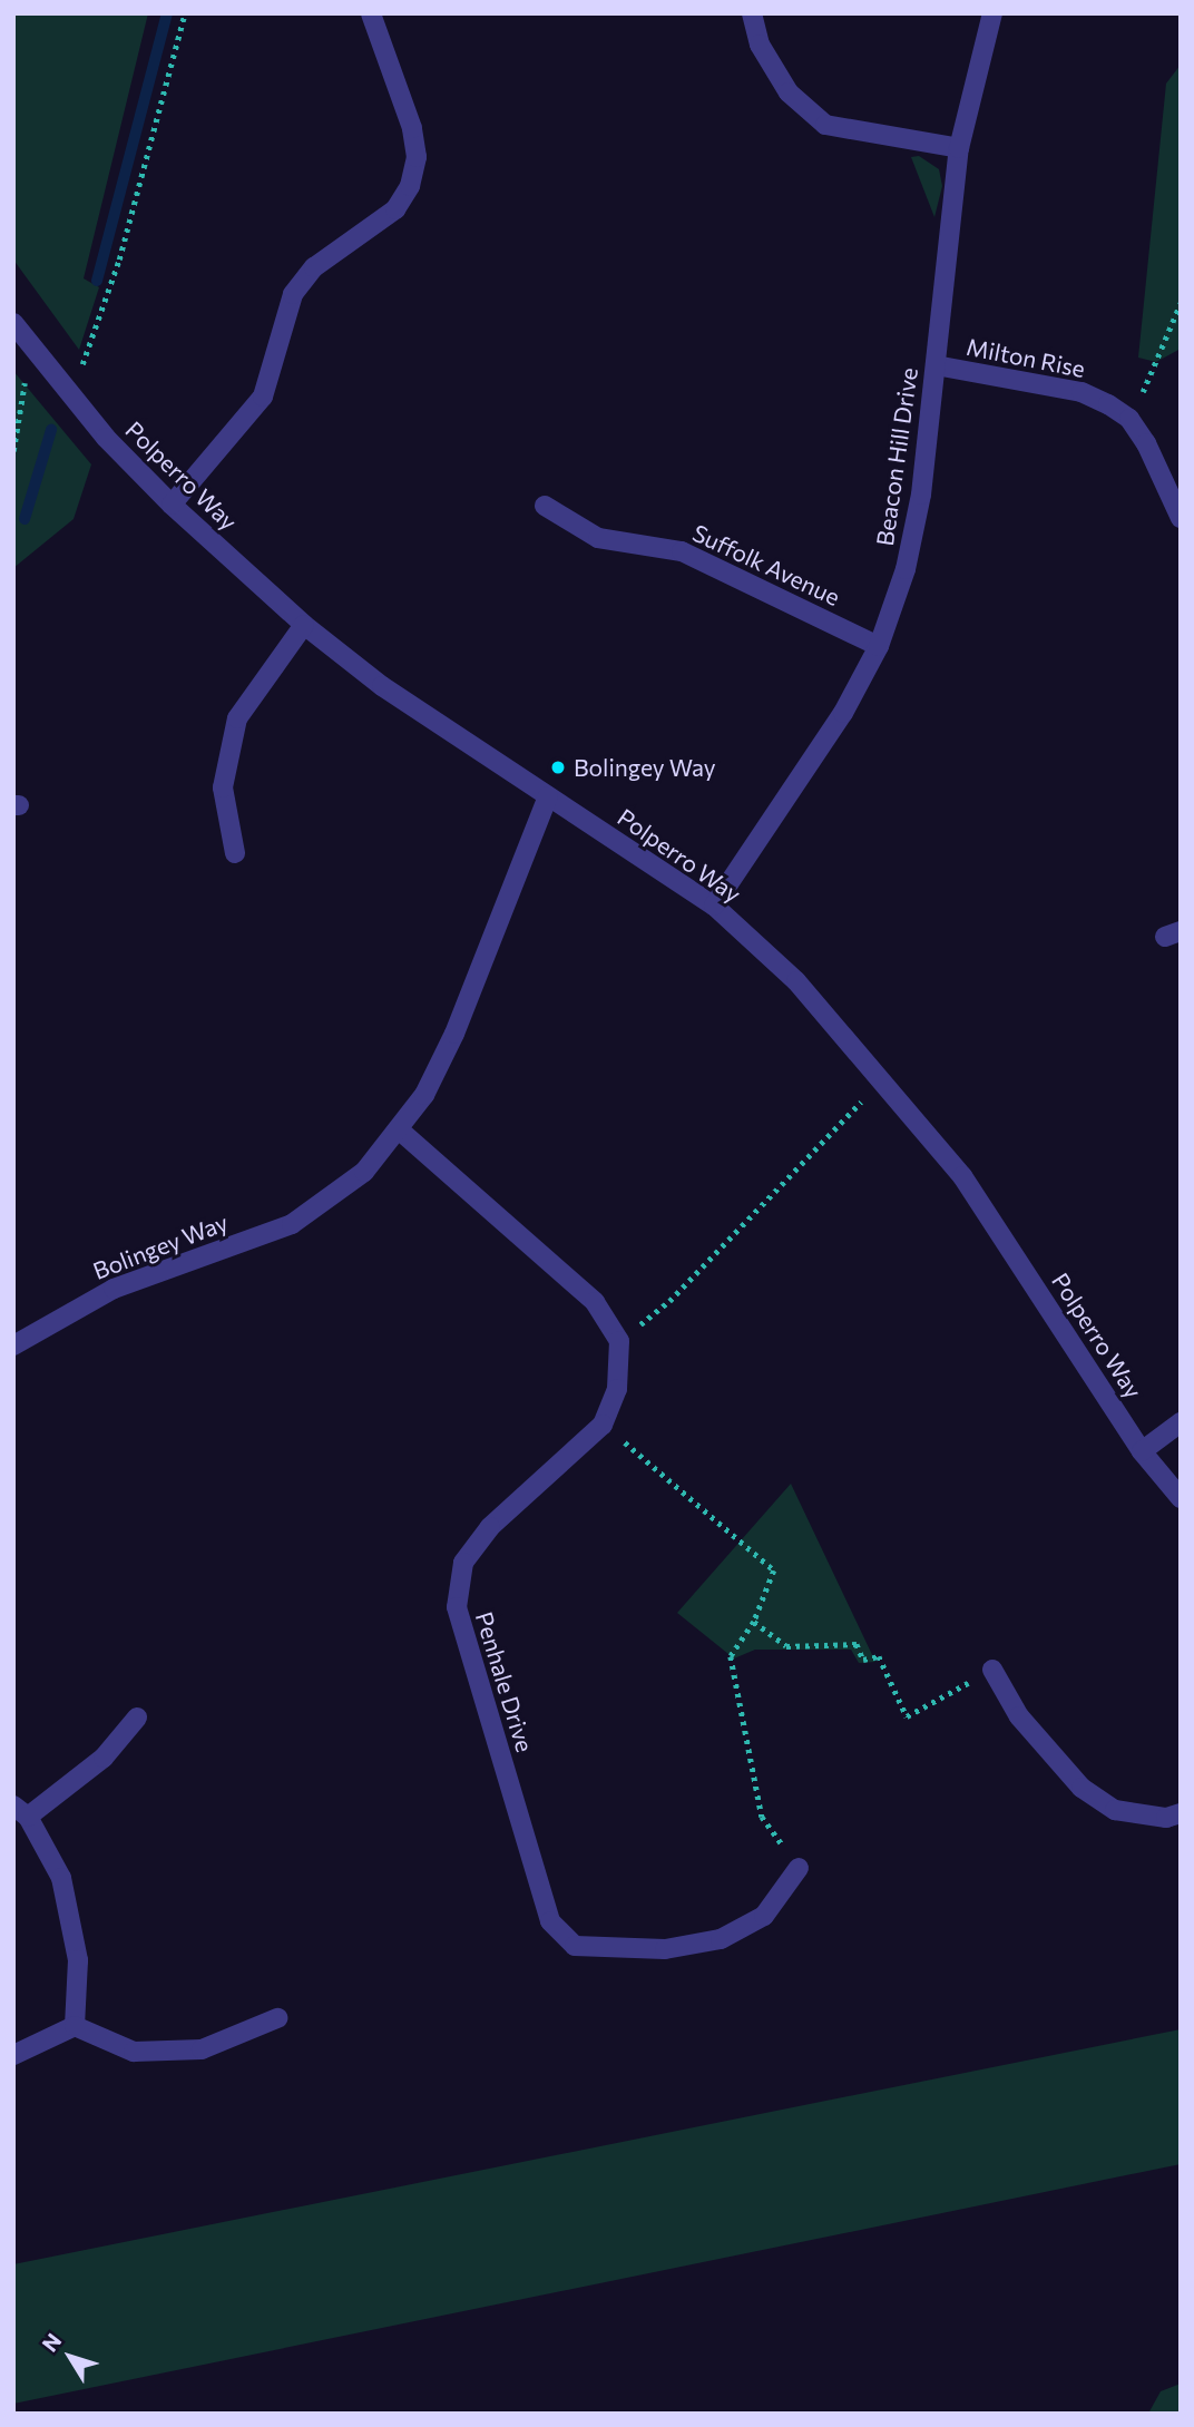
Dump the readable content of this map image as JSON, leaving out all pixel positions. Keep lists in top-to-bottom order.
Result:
{
  "streets": {
    "street": [
      "Milton Rise",
      "Beacon Hill Drive",
      "Polperro Way",
      "Suffolk Avenue",
      "Bolingey Way",
      "Penhale Drive"
    ]
  },
  "crossings": [
    ["Milton Rise", "Beacon Hill Drive"],
    ["Beacon Hill Drive", "Polperro Way"],
    ["Beacon Hill Drive", "Suffolk Avenue"],
    ["Polperro Way", "Bolingey Way"]
  ],
  "places": ["Bolingey Way"],
  "north": "top left"
}
